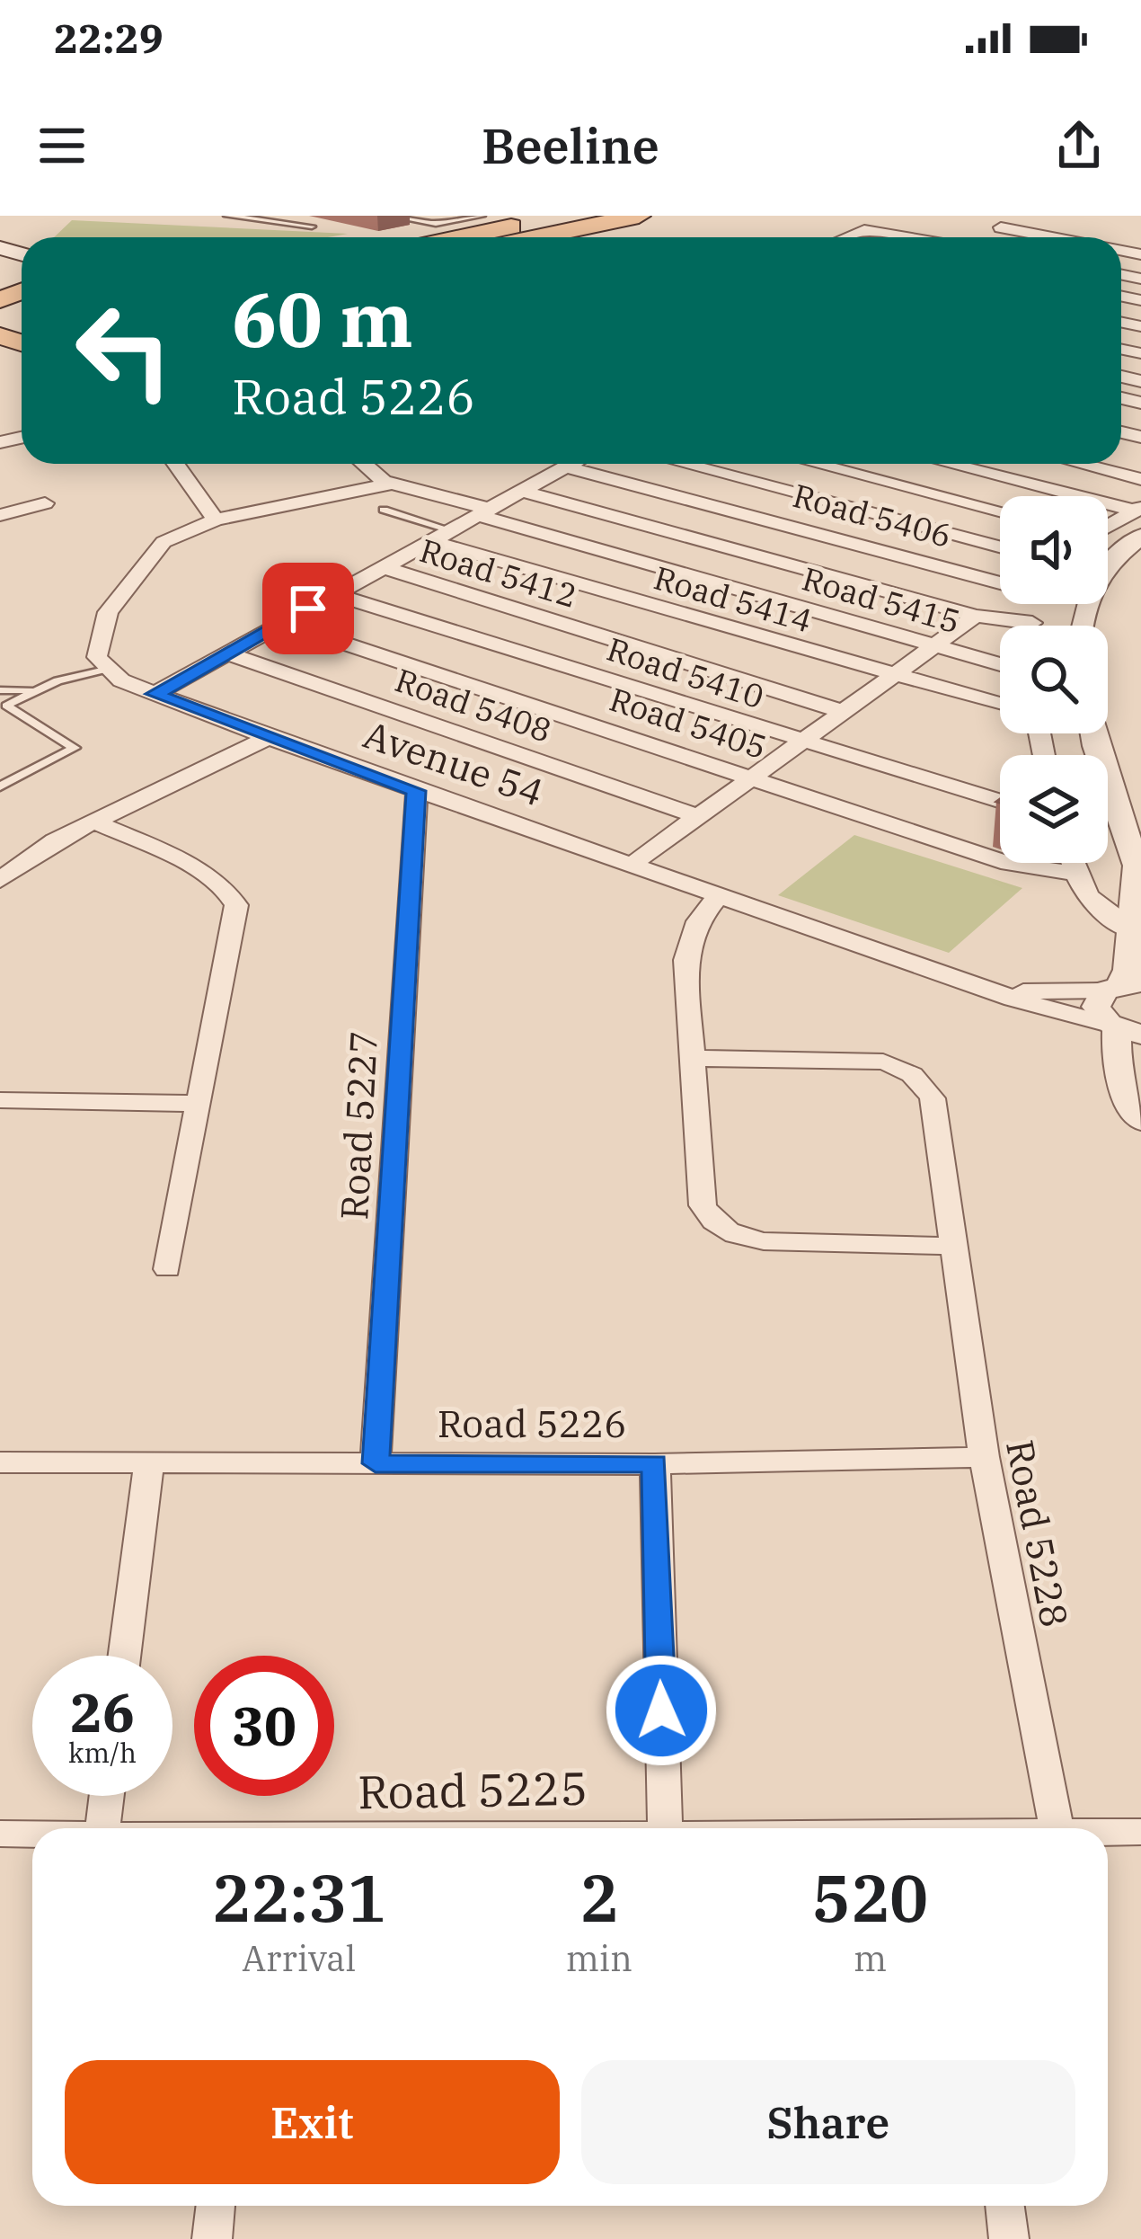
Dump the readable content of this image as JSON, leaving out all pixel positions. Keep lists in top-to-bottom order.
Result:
{
  "streets": {
    "street": [
      "Road 5406",
      "Road 5412",
      "Road 5414",
      "Road 5415",
      "Road 5410",
      "Road 5408",
      "Road 5405",
      "Avenue 54",
      "Road 5227",
      "Road 5226",
      "Road 5228",
      "Road 5225"
    ]
  },
  "crossings": [
    ["Avenue 54", "Road 5227"],
    ["Road 5227", "Road 5226"],
    ["Road 5226", "Road 5228"]
  ],
  "page": {
    "status": "22:29",
    "header": "Beeline",
    "turn": ["60 m", "Road 5226"],
    "speed": "26 km/h",
    "limit": "30",
    "eta": [
      "22:31",
      "Arrival",
      "2",
      "min",
      "520",
      "m"
    ],
    "buttons": ["Exit", "Share"]
  }
}
